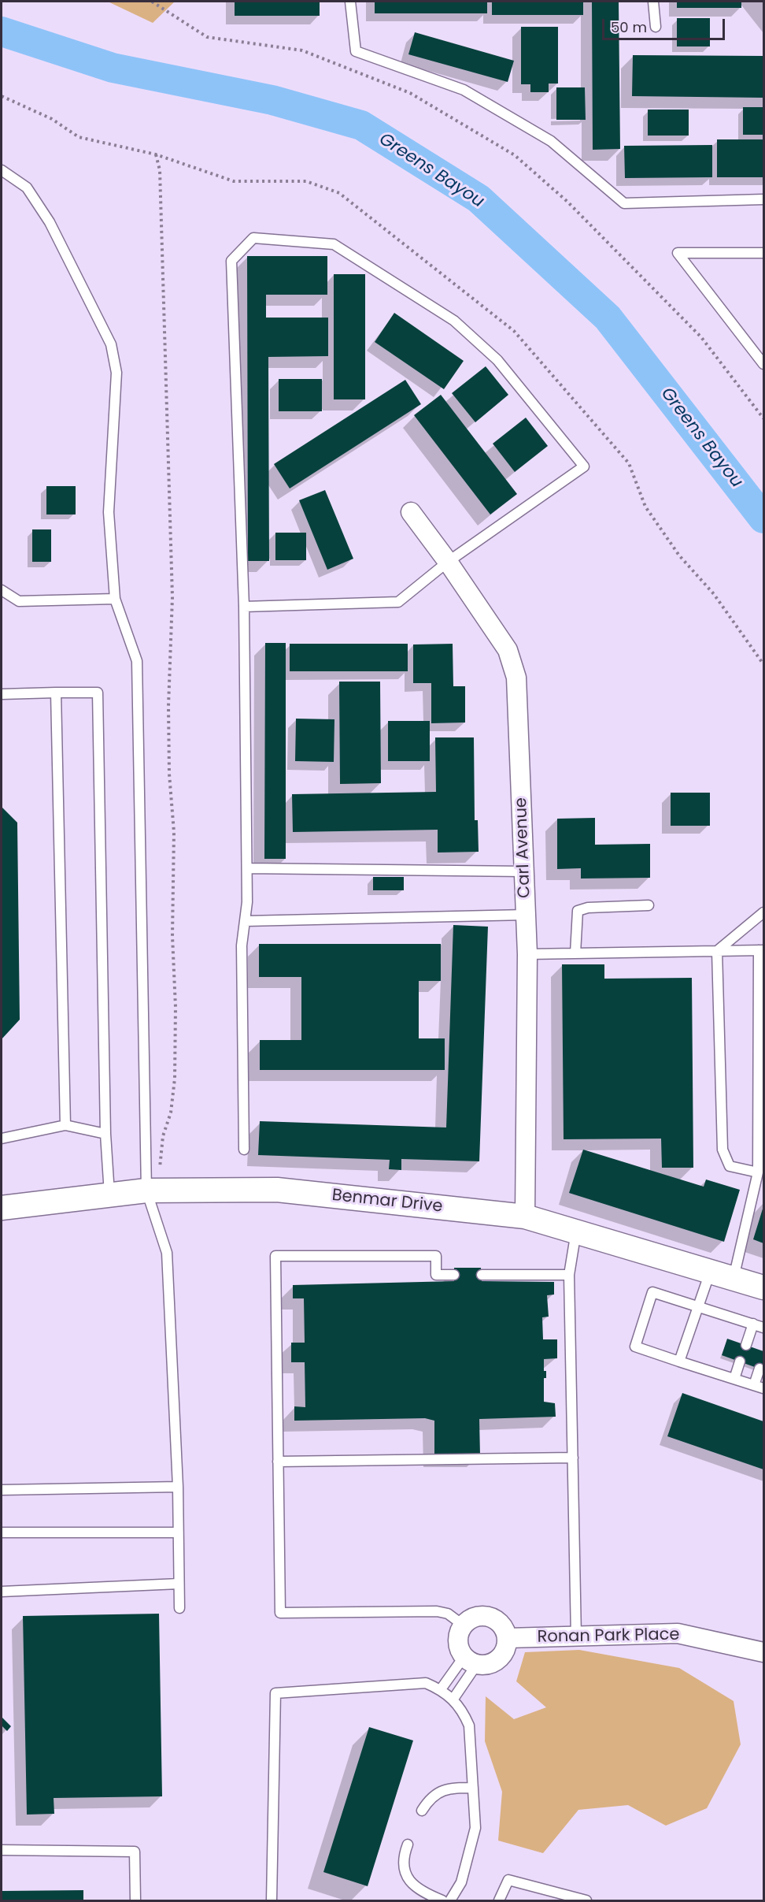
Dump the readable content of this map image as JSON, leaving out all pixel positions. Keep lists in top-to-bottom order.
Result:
{
  "streets": {
    "street": ["Carl Avenue", "Benmar Drive", "Ronan Park Place"]
  },
  "crossings": [
    ["Carl Avenue", "Benmar Drive"]
  ],
  "water": ["Greens Bayou"],
  "scale_bar": "50 m"
}
